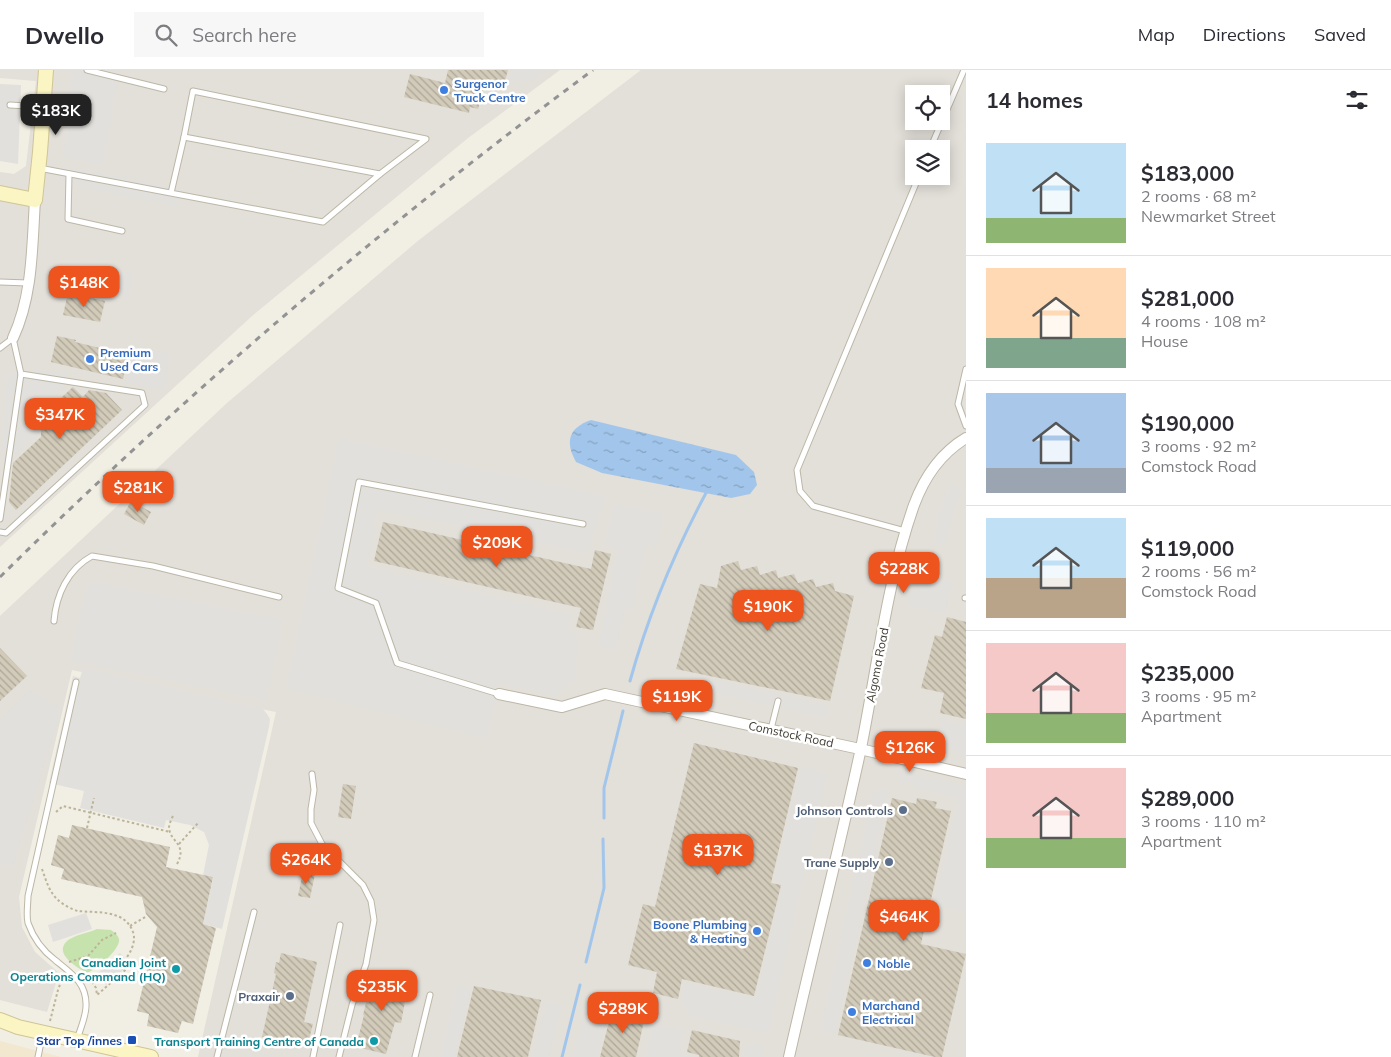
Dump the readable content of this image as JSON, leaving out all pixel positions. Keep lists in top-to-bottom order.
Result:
{
  "streets": {
    "street": ["Algoma Road", "Comstock Road"]
  },
  "crossings": [
    ["Algoma Road", "Comstock Road"]
  ],
  "places": {
    "other": [
      "Surgenor Truck Centre",
      "Premium Used Cars",
      "Johnson Controls",
      "Trane Supply",
      "Boone Plumbing & Heating",
      "Noble",
      "Canadian Joint Operations Command (HQ)",
      "Praxair",
      "Marchand Electrical",
      "Transport Training Centre of Canada"
    ],
    "transit": ["Star Top /innes"]
  },
  "page": {
    "header": "Dwello",
    "search": "Search here",
    "nav": ["Map", "Directions", "Saved"],
    "heading": "14 homes",
    "price": [
      "$183K",
      "$148K",
      "$347K",
      "$281K",
      "$209K",
      "$228K",
      "$190K",
      "$119K",
      "$126K",
      "$137K",
      "$264K",
      "$464K",
      "$235K",
      "$289K"
    ],
    "list": [
      {
        "name": "$183,000",
        "note": "2 rooms · 68 m² · Newmarket Street"
      },
      {
        "name": "$281,000",
        "note": "4 rooms · 108 m² · House"
      },
      {
        "name": "$190,000",
        "note": "3 rooms · 92 m² · Comstock Road"
      },
      {
        "name": "$119,000",
        "note": "2 rooms · 56 m² · Comstock Road"
      },
      {
        "name": "$235,000",
        "note": "3 rooms · 95 m² · Apartment"
      },
      {
        "name": "$289,000",
        "note": "3 rooms · 110 m² · Apartment"
      }
    ]
  }
}
